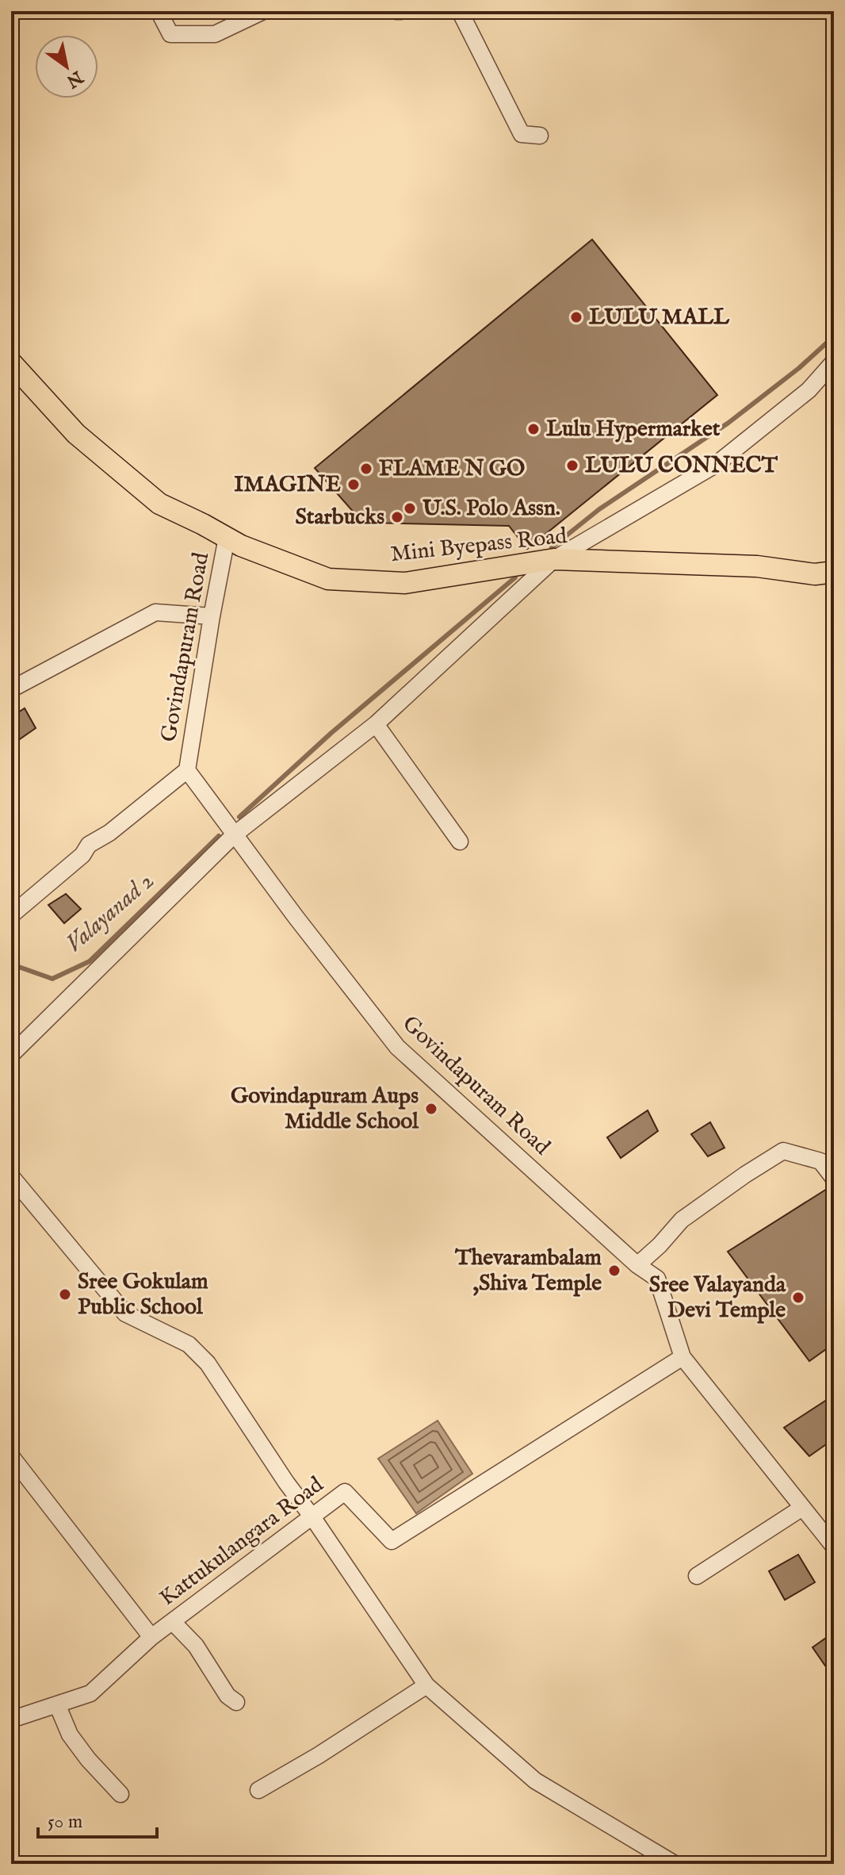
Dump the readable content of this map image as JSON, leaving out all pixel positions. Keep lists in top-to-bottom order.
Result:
{
  "streets": {
    "main road": ["Mini Byepass Road"],
    "street": ["Govindapuram Road", "Kattukulangara Road"]
  },
  "crossings": [
    ["Mini Byepass Road", "Govindapuram Road"],
    ["Govindapuram Road", "Kattukulangara Road"]
  ],
  "water": ["Valayanad 2"],
  "places": [
    "LULU MALL",
    "Lulu Hypermarket",
    "LULU CONNECT",
    "FLAME N GO",
    "IMAGINE",
    "U.S. Polo Assn.",
    "Starbucks",
    "Govindapuram Aups Middle School",
    "Thevarambalam ,Shiva Temple",
    "Sree Gokulam Public School",
    "Sree Valayanda Devi Temple"
  ],
  "scale_bar": "50 m",
  "north": "bottom right"
}
